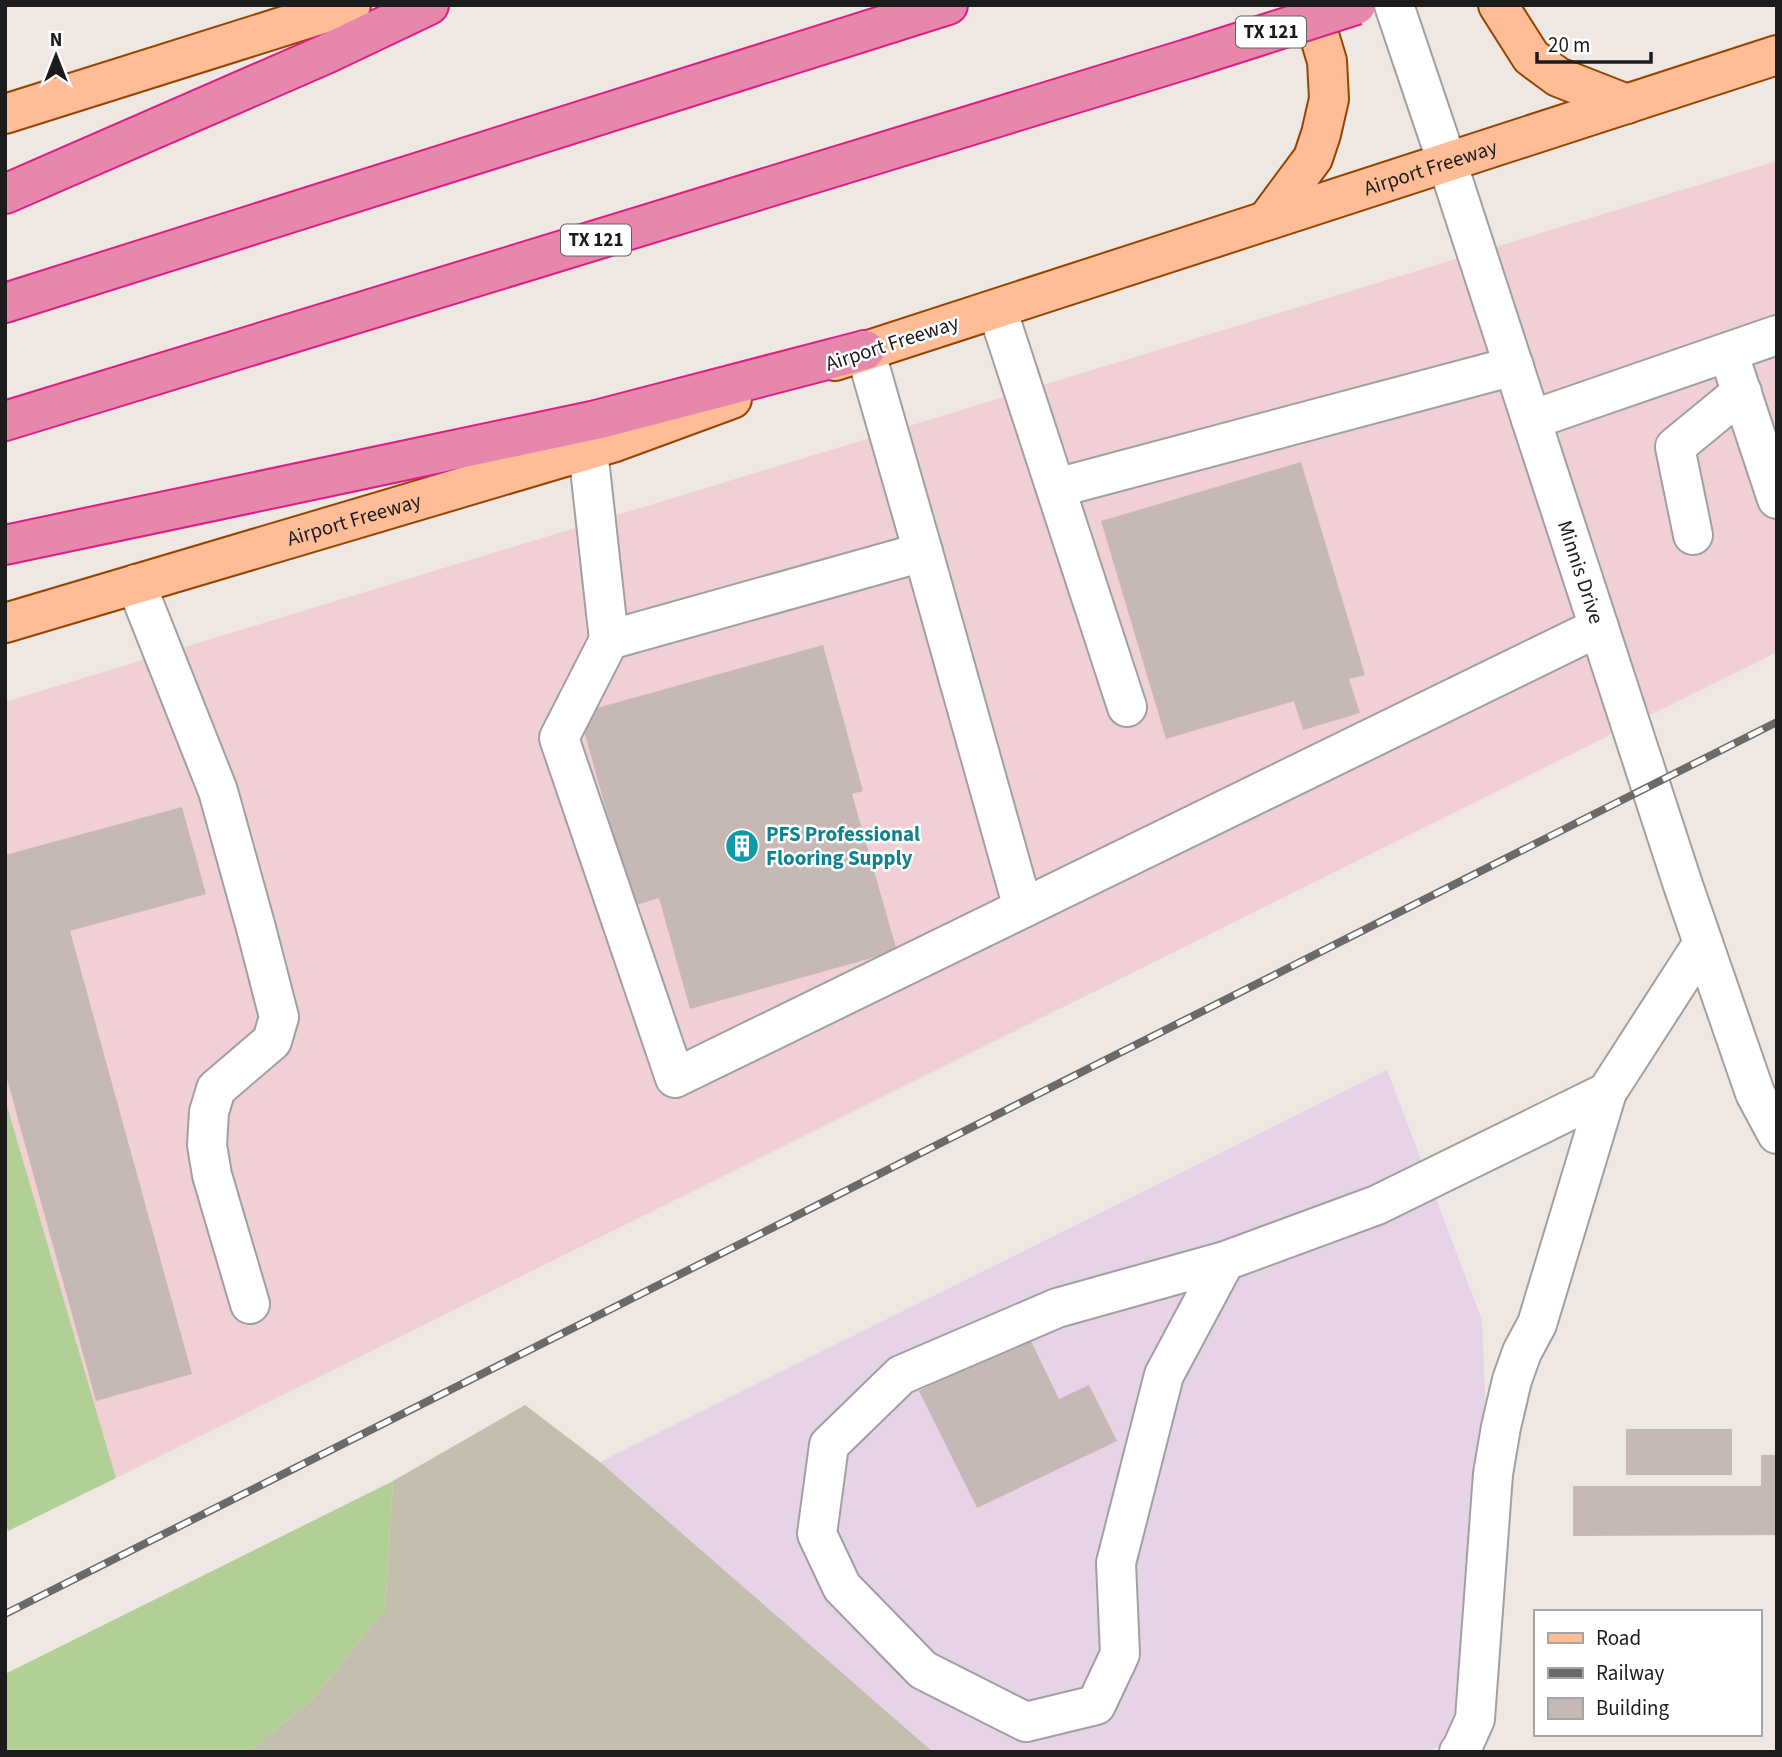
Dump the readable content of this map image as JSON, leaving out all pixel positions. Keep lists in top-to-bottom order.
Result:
{
  "streets": {
    "highway": ["TX 121"],
    "main road": ["Airport Freeway"],
    "street": ["Minnis Drive"]
  },
  "crossings": [
    ["Airport Freeway", "Minnis Drive"]
  ],
  "places": {
    "building": ["PFS Professional Flooring Supply"]
  },
  "legend": ["Road", "Railway", "Building"],
  "scale_bar": "20 m",
  "north": "top"
}
